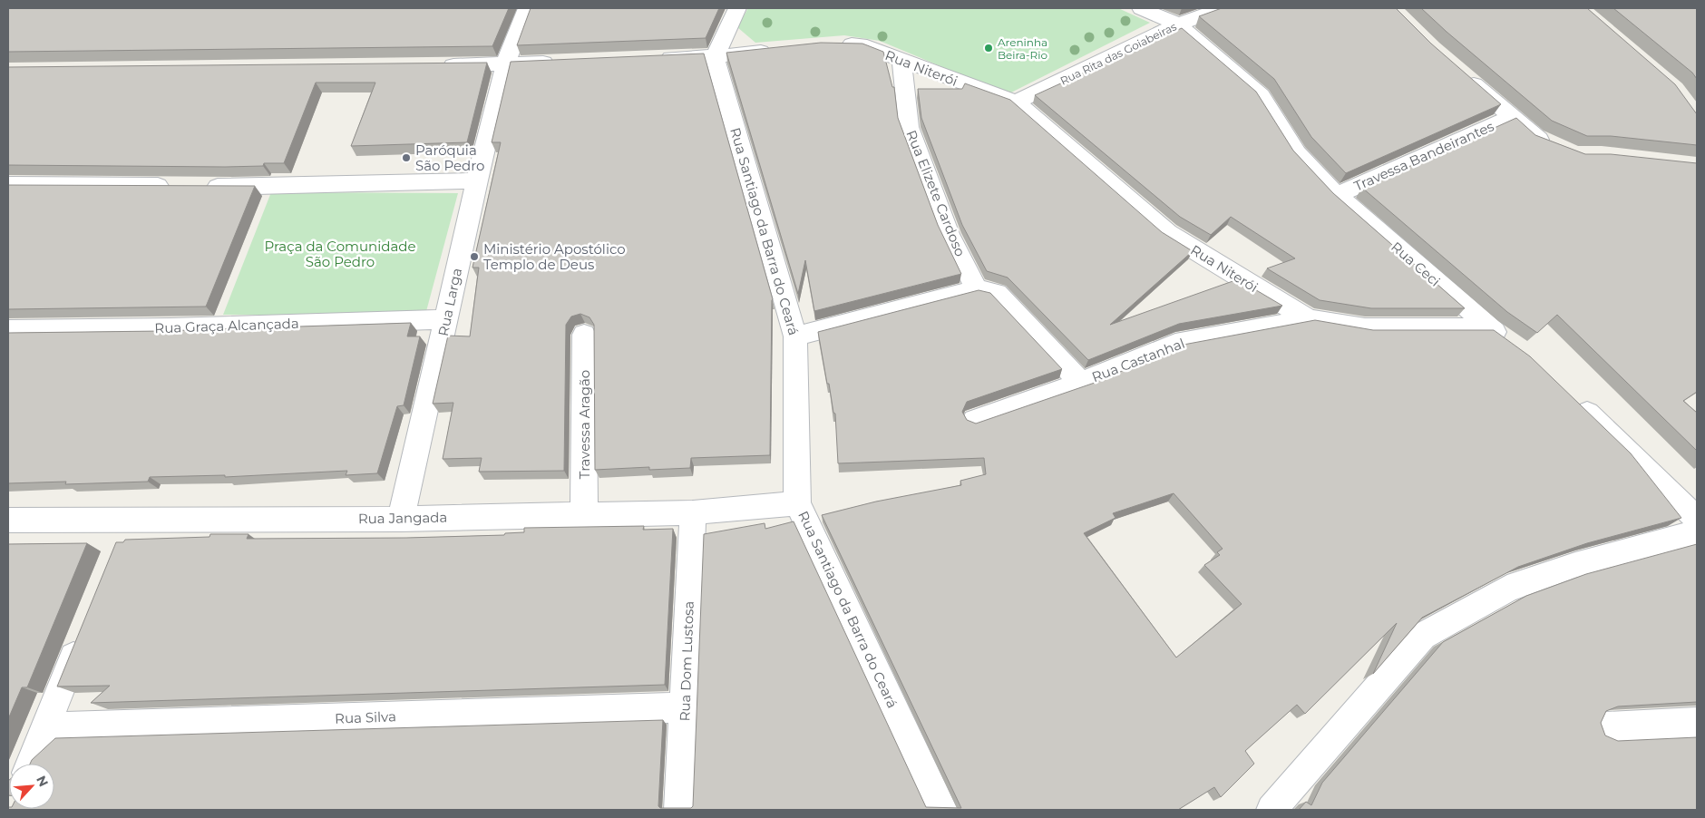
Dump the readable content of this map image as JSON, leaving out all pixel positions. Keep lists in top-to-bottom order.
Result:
{
  "streets": {
    "street": [
      "Rua Rita das Goiabeiras",
      "Rua Niterói",
      "Travessa Bandeirantes",
      "Rua Elizete Cardoso",
      "Rua Santiago da Barra do Ceará",
      "Rua Ceci",
      "Rua Larga",
      "Rua Graça Alcançada",
      "Rua Castanhal",
      "Travessa Aragão",
      "Rua Jangada",
      "Rua Dom Lustosa",
      "Rua Silva"
    ]
  },
  "crossings": [
    ["Rua Rita das Goiabeiras", "Rua Niterói"],
    ["Rua Rita das Goiabeiras", "Rua Ceci"],
    ["Rua Niterói", "Rua Elizete Cardoso"],
    ["Rua Niterói", "Rua Ceci"],
    ["Rua Niterói", "Rua Castanhal"],
    ["Travessa Bandeirantes", "Rua Ceci"],
    ["Rua Santiago da Barra do Ceará", "Rua Jangada"],
    ["Rua Larga", "Rua Graça Alcançada"],
    ["Rua Larga", "Rua Jangada"],
    ["Travessa Aragão", "Rua Jangada"],
    ["Rua Jangada", "Rua Dom Lustosa"],
    ["Rua Dom Lustosa", "Rua Silva"]
  ],
  "parks": ["Praça da Comunidade São Pedro"],
  "places": ["Areninha Beira-Rio", "Paróquia São Pedro", "Ministério Apostólico Templo de Deus"],
  "north": "top right"
}
